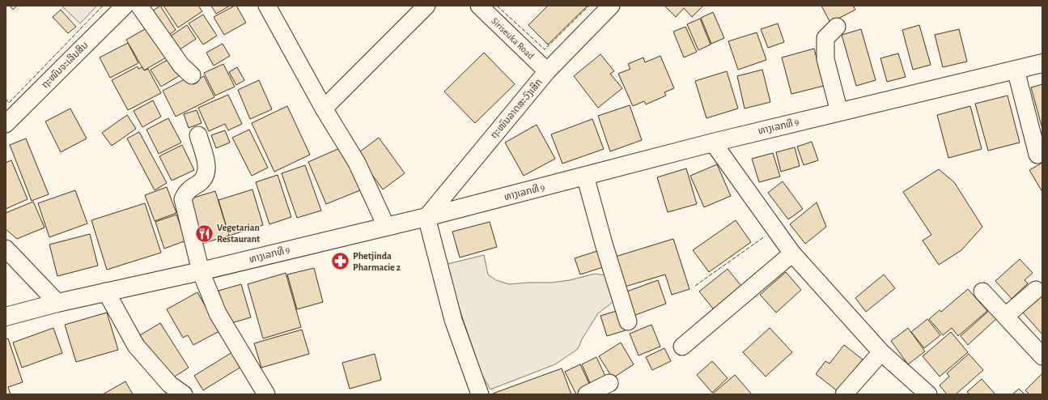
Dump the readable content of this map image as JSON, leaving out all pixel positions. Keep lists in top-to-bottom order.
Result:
{
  "streets": {
    "main road": ["ທາງເລກທີ 9"],
    "street": ["Siriseuka Road", "ຖະໜົນຈະເລີນສິນ", "ຖະໜົນລາດສະວົງເສິກ"]
  },
  "crossings": [
    ["Siriseuka Road", "ຖະໜົນລາດສະວົງເສິກ"],
    ["ຖະໜົນລາດສະວົງເສິກ", "ທາງເລກທີ 9"]
  ],
  "places": {
    "restaurant": ["Vegetarian Restaurant"],
    "pharmacy": ["Phetjinda Pharmacie 2"]
  }
}
